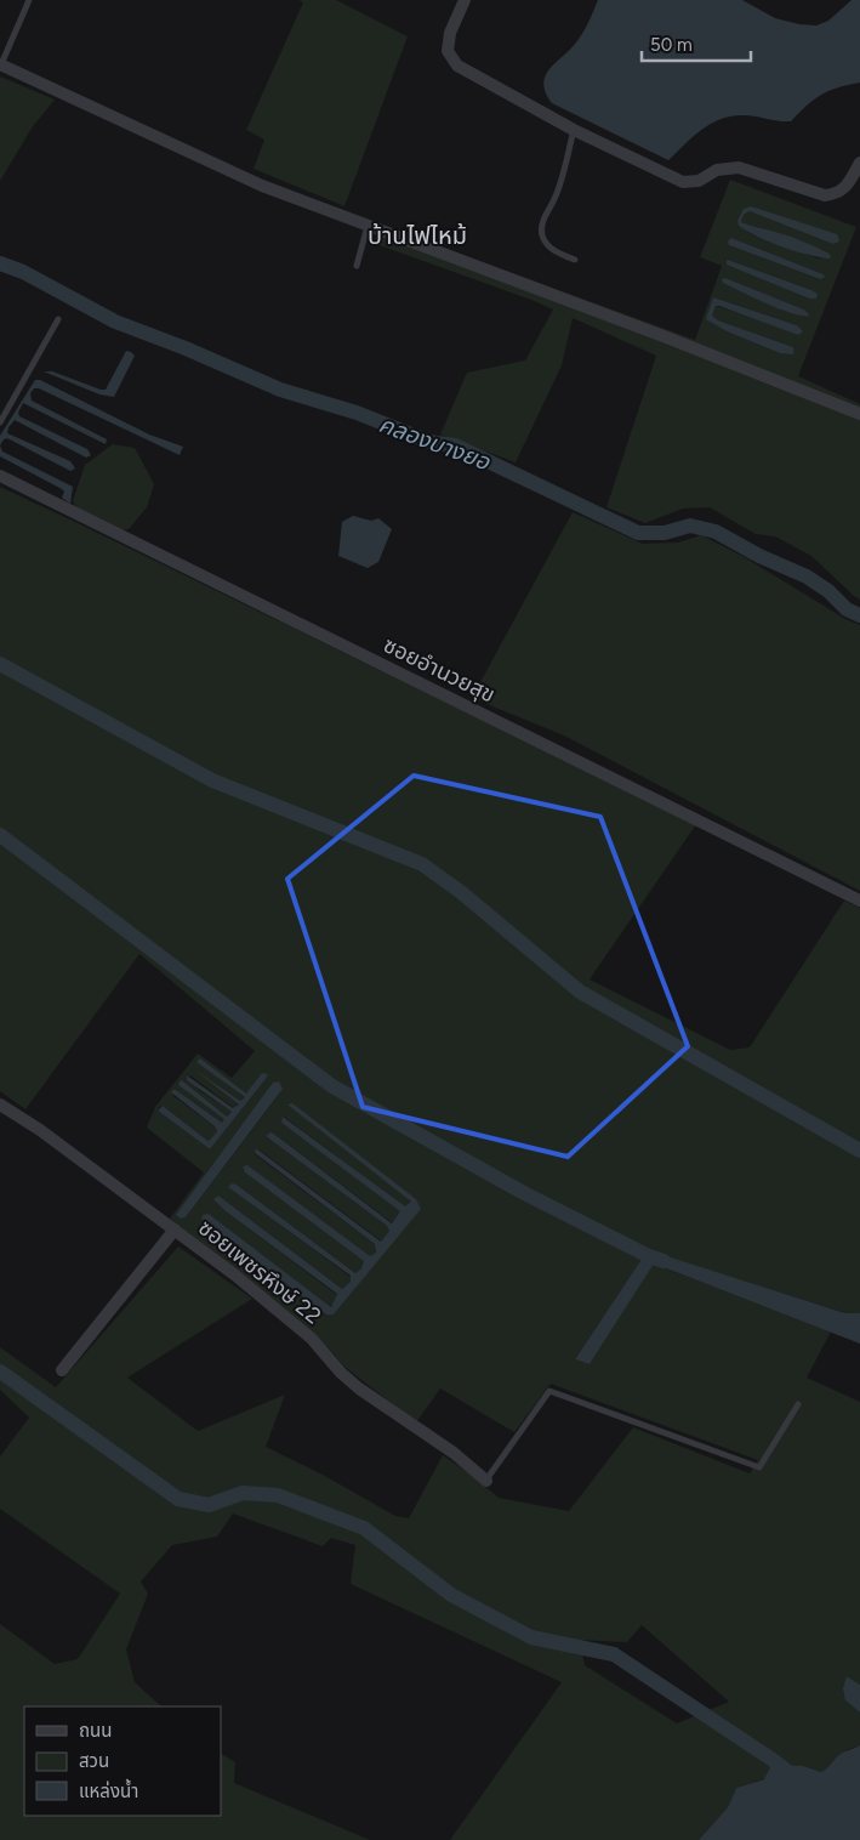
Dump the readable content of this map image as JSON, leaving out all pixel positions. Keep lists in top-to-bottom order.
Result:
{
  "streets": {
    "street": ["ซอยอำนวยสุข", "ซอยเพชรหึงษ์ 22"]
  },
  "districts": ["บ้านไฟไหม้"],
  "water": ["คลองบางยอ"],
  "legend": ["ถนน", "สวน", "แหล่งน้ำ"],
  "scale_bar": "50 m"
}
